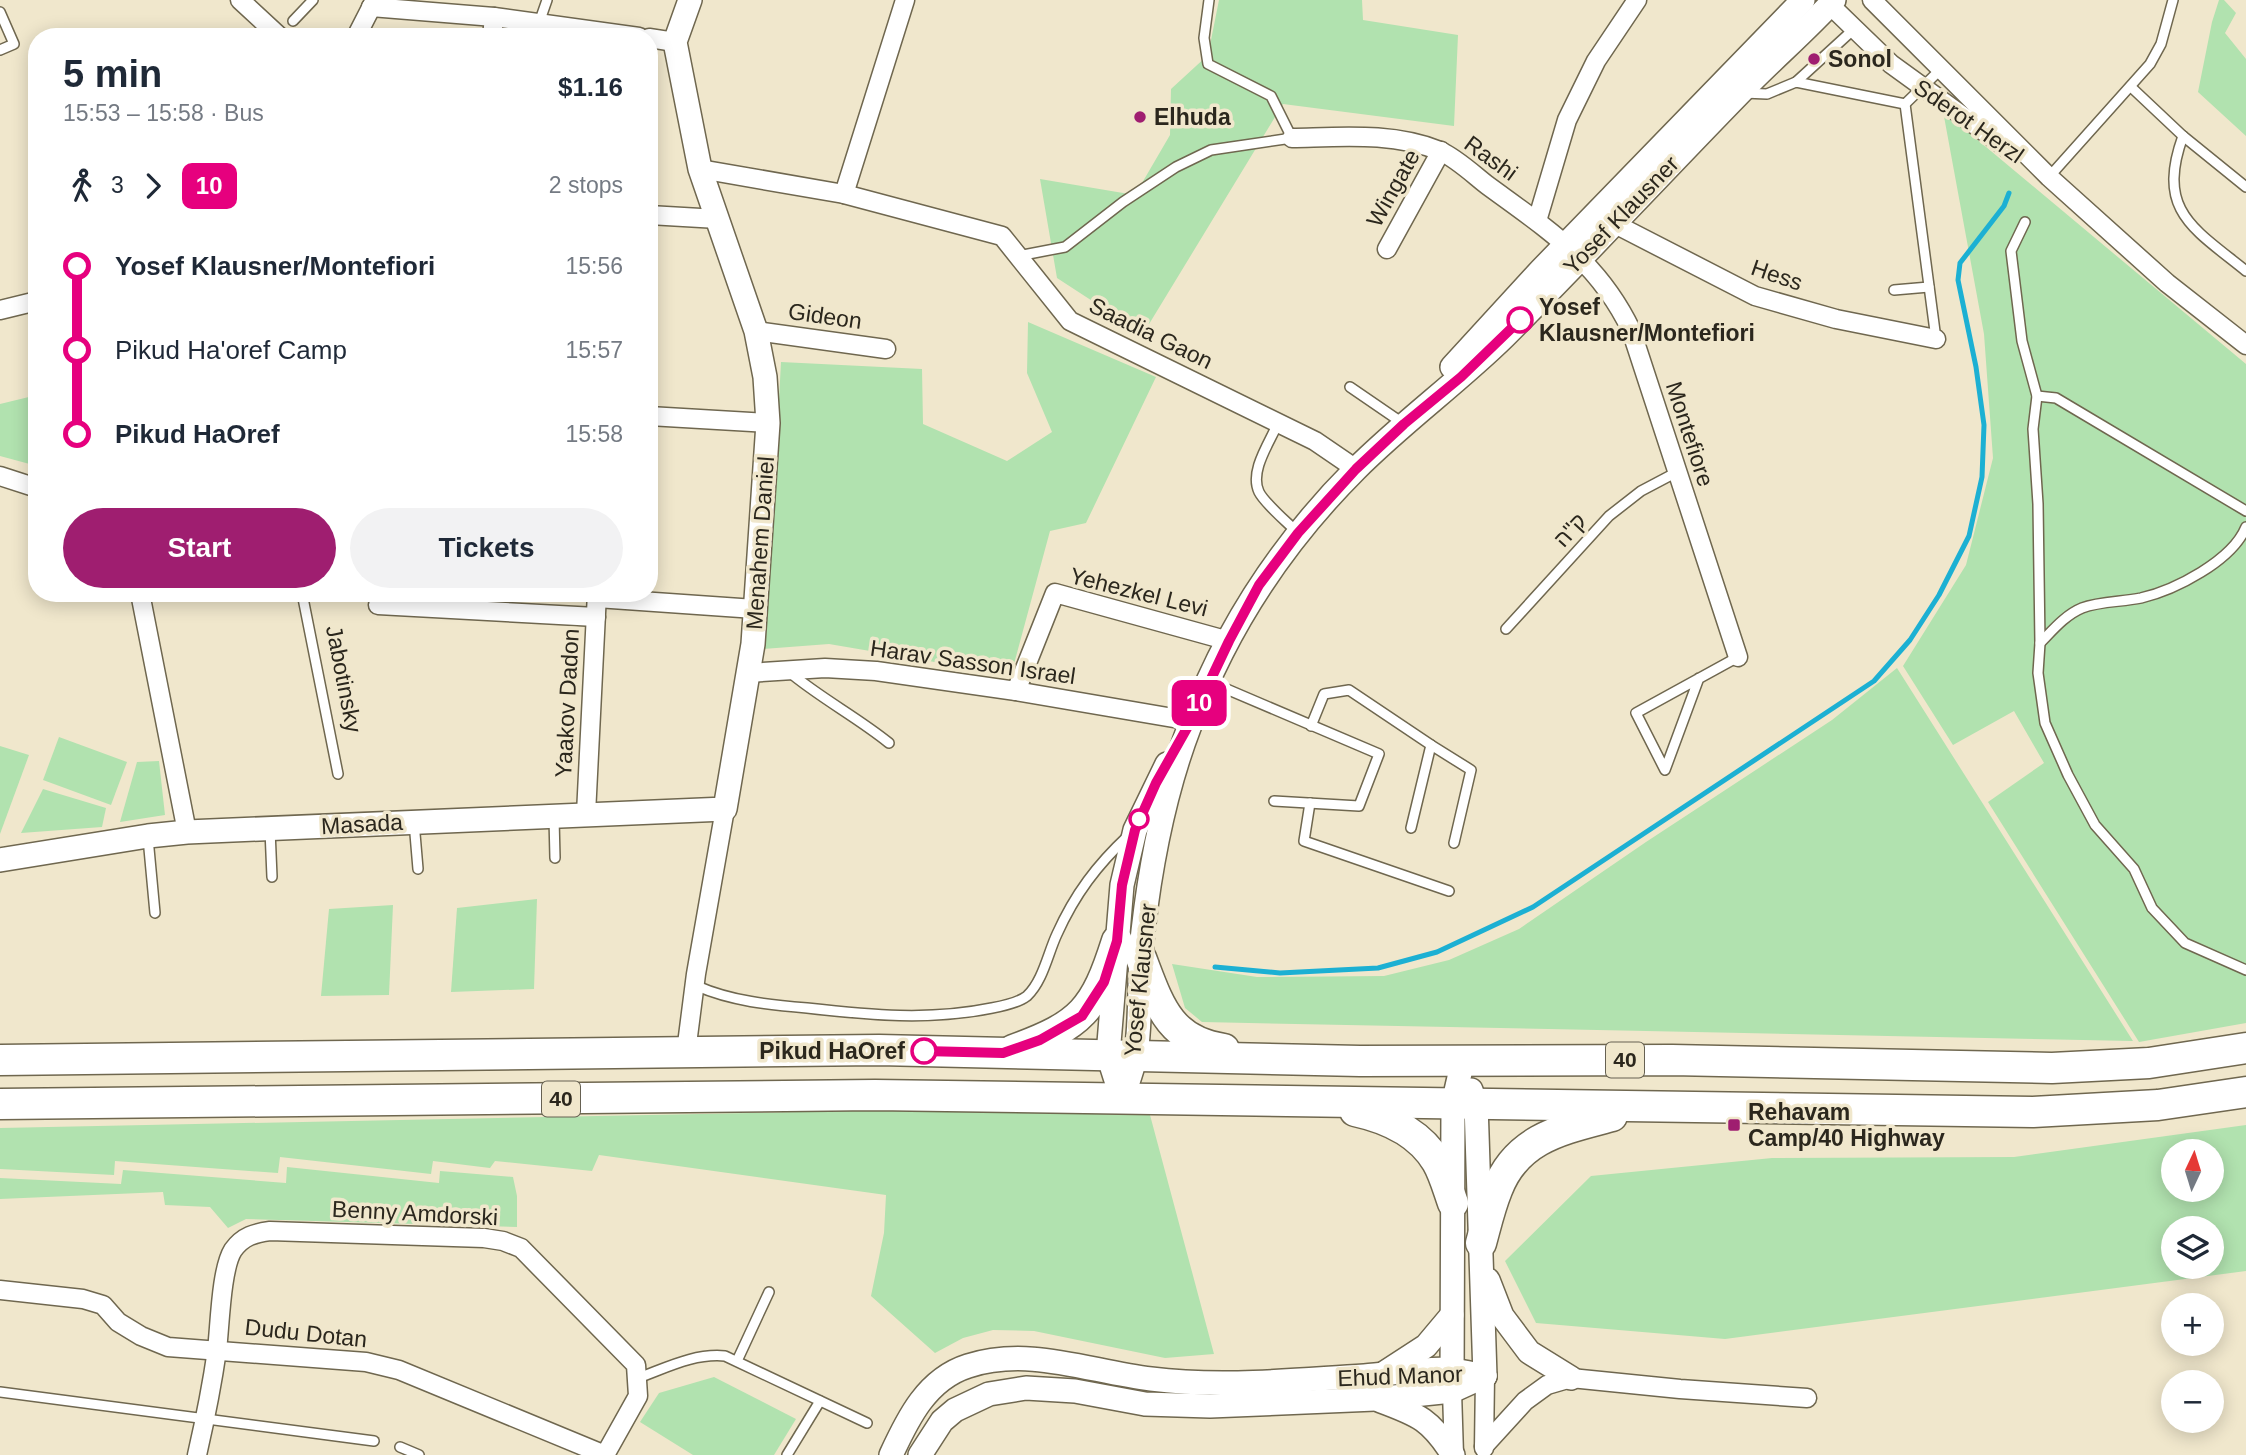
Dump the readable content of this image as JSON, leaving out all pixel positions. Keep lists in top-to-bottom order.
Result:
{
  "streets": {
    "highway": ["40"],
    "main road": [
      "Yosef Klausner",
      "Menahem Daniel",
      "Masada",
      "Ehud Manor"
    ],
    "street": [
      "Sderot Herzl",
      "Rashi",
      "Wingate",
      "Hess",
      "Gideon",
      "Saadia Gaon",
      "Montefiore",
      "Yehezkel Levi",
      "Harav Sasson Israel",
      "Yaakov Dadon",
      "Benny Amdorski",
      "Dudu Dotan"
    ],
    "lane": ["ק\"ה", "Jabotinsky"]
  },
  "crossings": [
    ["Sderot Herzl", "Yosef Klausner"],
    ["Rashi", "Wingate"],
    ["Rashi", "Yosef Klausner"],
    ["Rashi", "Montefiore"],
    ["Yosef Klausner", "Hess"],
    ["Yosef Klausner", "Saadia Gaon"],
    ["Yosef Klausner", "Montefiore"],
    ["Yosef Klausner", "Yehezkel Levi"],
    ["Yosef Klausner", "Harav Sasson Israel"],
    ["Yosef Klausner", "40"],
    ["Gideon", "Menahem Daniel"],
    ["Saadia Gaon", "Menahem Daniel"],
    ["Montefiore", "ק\"ה"],
    ["Menahem Daniel", "Harav Sasson Israel"],
    ["Menahem Daniel", "Masada"],
    ["Menahem Daniel", "40"],
    ["Yehezkel Levi", "Harav Sasson Israel"],
    ["Yaakov Dadon", "Masada"],
    ["Benny Amdorski", "Dudu Dotan"]
  ],
  "places": {
    "other": [
      "Sonol",
      "Elhuda",
      "Yosef Klausner/Montefiori",
      "Pikud HaOref"
    ],
    "transit": ["Rehavam Camp/40 Highway"]
  },
  "lines": ["bus line 10"],
  "north": "top",
  "page": {
    "on_map": "10",
    "heading": ["5 min", "15:53 – 15:58 · Bus", "$1.16"],
    "legs": ["3", "10", "2 stops"],
    "list": [
      {
        "name": "Yosef Klausner/Montefiori",
        "value": "15:56"
      },
      {
        "name": "Pikud Ha'oref Camp",
        "value": "15:57"
      },
      {
        "name": "Pikud HaOref",
        "value": "15:58"
      }
    ],
    "buttons": ["Start", "Tickets"],
    "map_buttons": ["+", "−"]
  }
}
